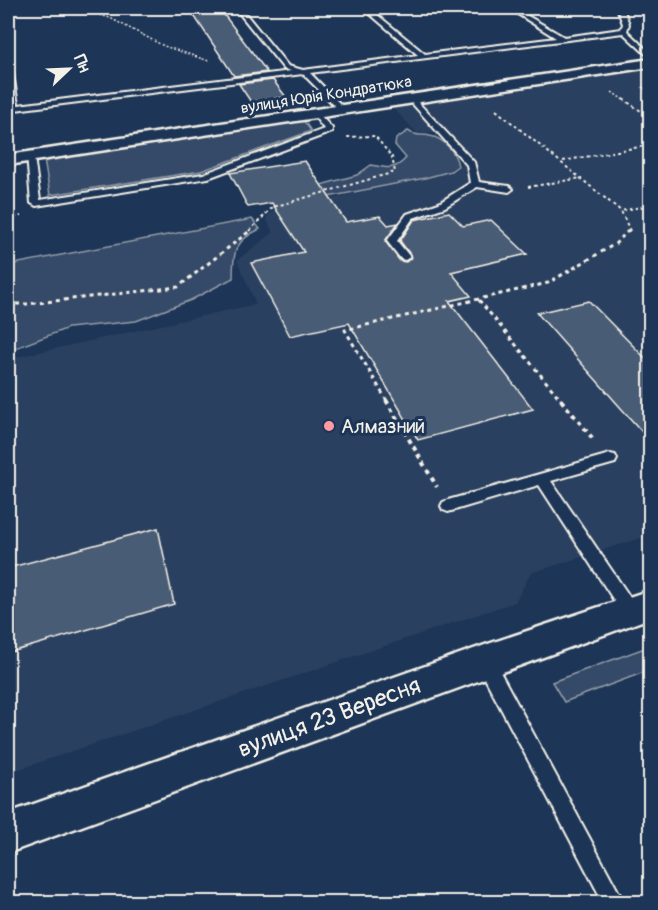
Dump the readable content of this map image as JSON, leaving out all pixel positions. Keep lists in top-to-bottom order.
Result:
{
  "streets": {
    "street": ["вулиця Юрія Кондратюка", "вулиця 23 Вересня"]
  },
  "places": ["Алмазний"],
  "north": "top right"
}
